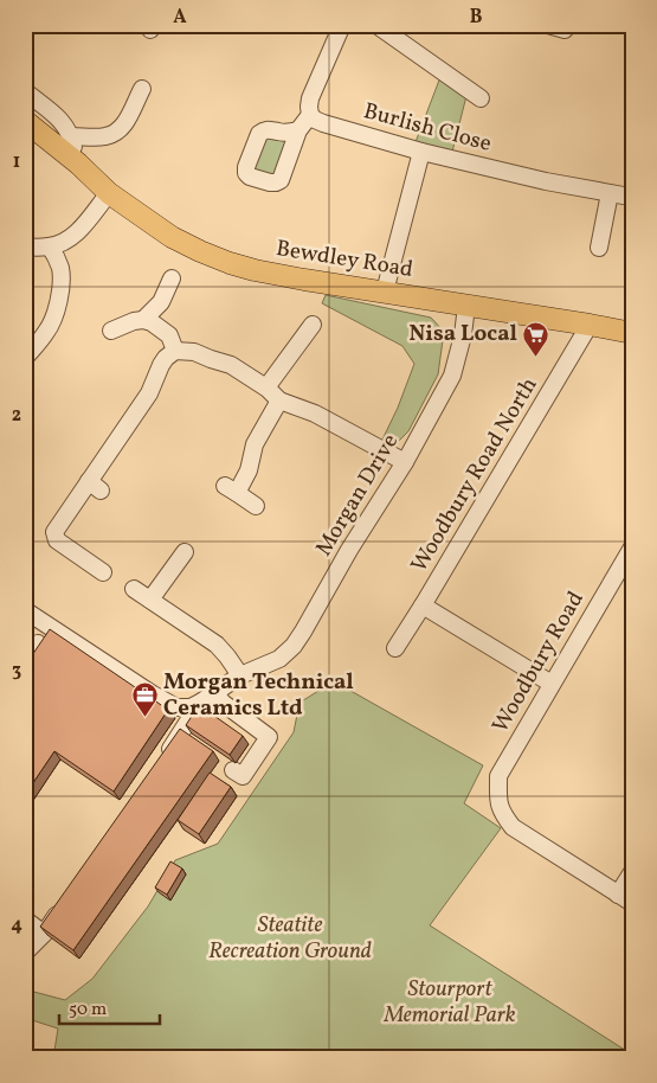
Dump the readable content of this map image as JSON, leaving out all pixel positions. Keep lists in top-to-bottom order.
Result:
{
  "streets": {
    "main road": ["Bewdley Road"],
    "street": [
      "Burlish Close",
      "Woodbury Road North",
      "Morgan Drive",
      "Woodbury Road"
    ]
  },
  "crossings": [
    ["Bewdley Road", "Woodbury Road North"],
    ["Bewdley Road", "Morgan Drive"]
  ],
  "parks": ["Steatite Recreation Ground", "Stourport Memorial Park"],
  "places": {
    "supermarket": ["Nisa Local"],
    "office": ["Morgan Technical Ceramics Ltd"]
  },
  "scale_bar": "50 m",
  "grid": {
    "columns": ["A", "B"],
    "rows": [
      "1",
      "2",
      "3",
      "4"
    ]
  }
}
